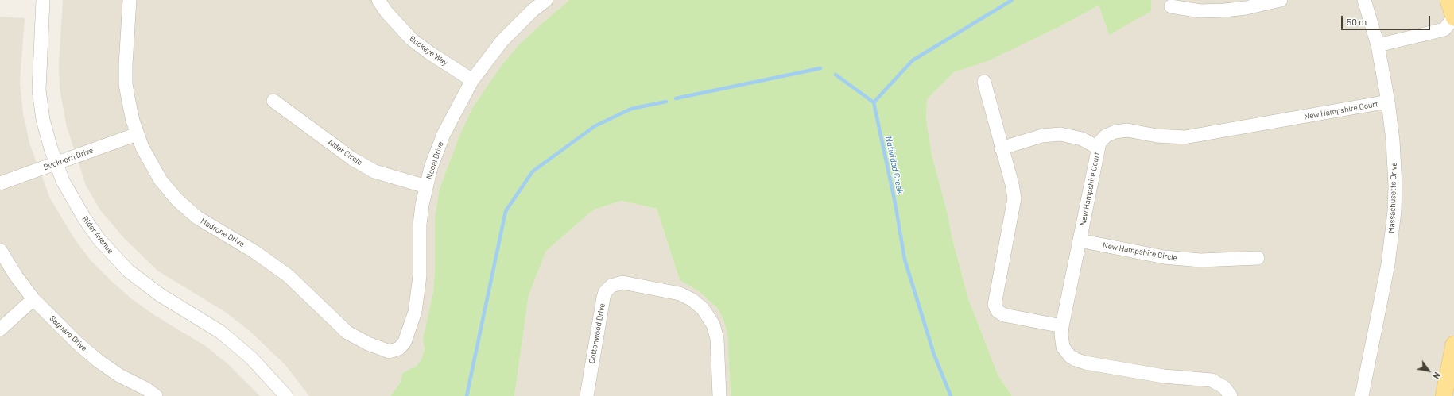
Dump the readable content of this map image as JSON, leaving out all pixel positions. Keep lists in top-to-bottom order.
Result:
{
  "streets": {
    "street": [
      "Buckeye Way",
      "New Hampshire Court",
      "Alder Circle",
      "Buckhorn Drive",
      "Nogal Drive",
      "Massachusetts Drive",
      "Madrone Drive",
      "Rider Avenue",
      "New Hampshire Circle",
      "Saguaro Drive",
      "Cottonwood Drive"
    ]
  },
  "crossings": [
    ["Buckeye Way", "Nogal Drive"],
    ["New Hampshire Court", "Massachusetts Drive"],
    ["New Hampshire Court", "New Hampshire Circle"],
    ["Alder Circle", "Nogal Drive"],
    ["Buckhorn Drive", "Madrone Drive"],
    ["Buckhorn Drive", "Rider Avenue"],
    ["Nogal Drive", "Madrone Drive"]
  ],
  "water": ["Natividad Creek"],
  "scale_bar": "50 m",
  "north": "bottom right"
}
